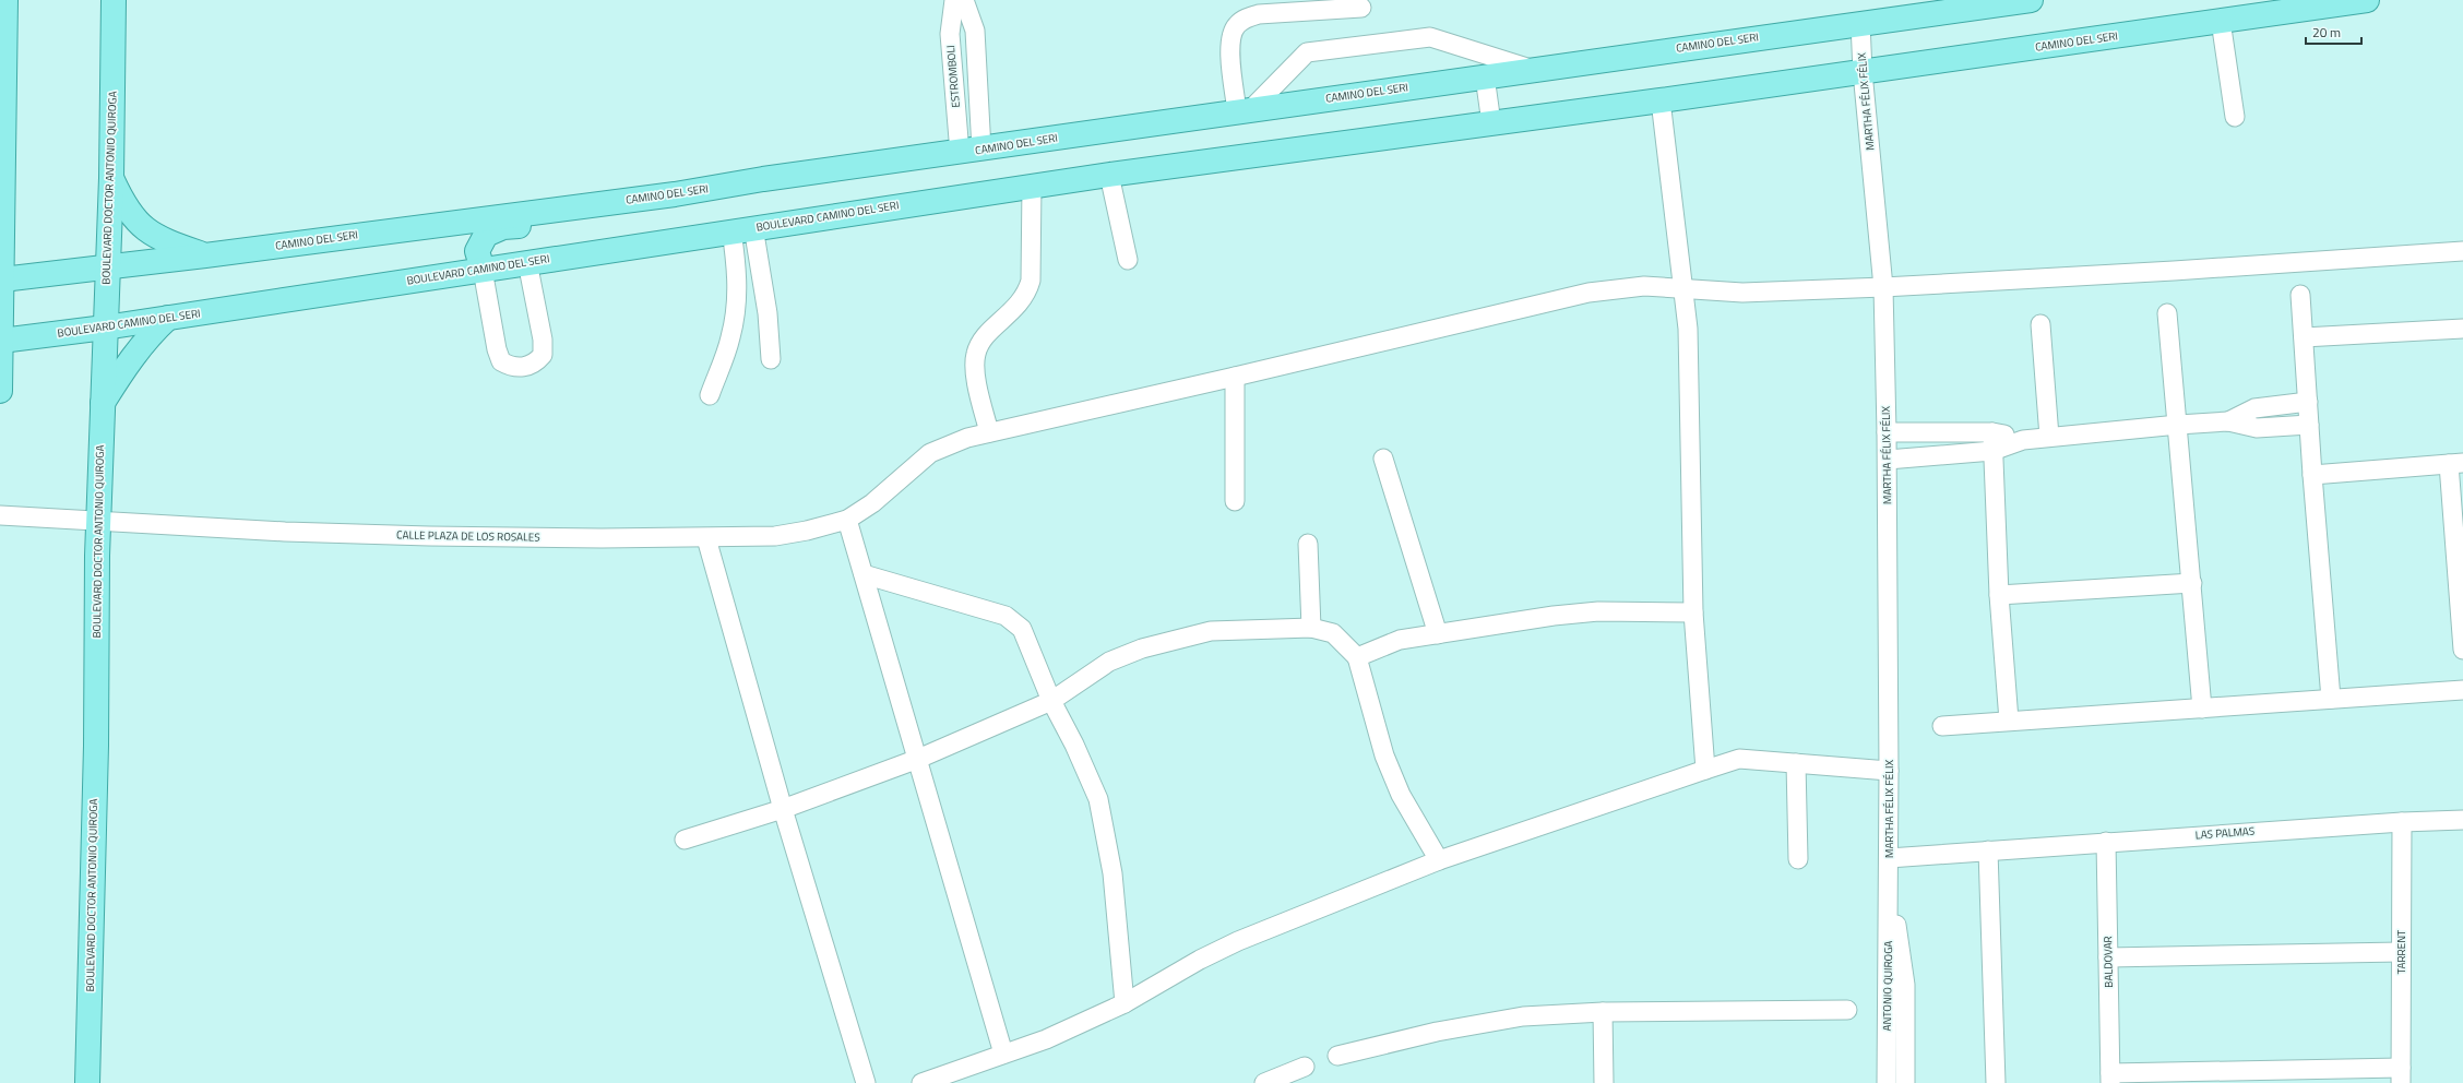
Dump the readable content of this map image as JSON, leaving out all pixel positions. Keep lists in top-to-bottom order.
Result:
{
  "streets": {
    "main road": ["CAMINO DEL SERI", "BOULEVARD DOCTOR ANTONIO QUIROGA", "BOULEVARD CAMINO DEL SERI"],
    "street": [
      "ESTROMBOLI",
      "MARTHA FÉLIX FÉLIX",
      "CALLE PLAZA DE LOS ROSALES",
      "LAS PALMAS",
      "TARRENT",
      "BALDOVAR",
      "ANTONIO QUIROGA"
    ]
  },
  "crossings": [
    ["CAMINO DEL SERI", "ESTROMBOLI"],
    ["CAMINO DEL SERI", "MARTHA FÉLIX FÉLIX"],
    ["CAMINO DEL SERI", "BOULEVARD DOCTOR ANTONIO QUIROGA"],
    ["CAMINO DEL SERI", "BOULEVARD CAMINO DEL SERI"],
    ["MARTHA FÉLIX FÉLIX", "CALLE PLAZA DE LOS ROSALES"],
    ["MARTHA FÉLIX FÉLIX", "LAS PALMAS"],
    ["MARTHA FÉLIX FÉLIX", "ANTONIO QUIROGA"],
    ["BOULEVARD DOCTOR ANTONIO QUIROGA", "BOULEVARD CAMINO DEL SERI"],
    ["BOULEVARD DOCTOR ANTONIO QUIROGA", "CALLE PLAZA DE LOS ROSALES"],
    ["LAS PALMAS", "TARRENT"],
    ["LAS PALMAS", "BALDOVAR"]
  ],
  "scale_bar": "20 m"
}
